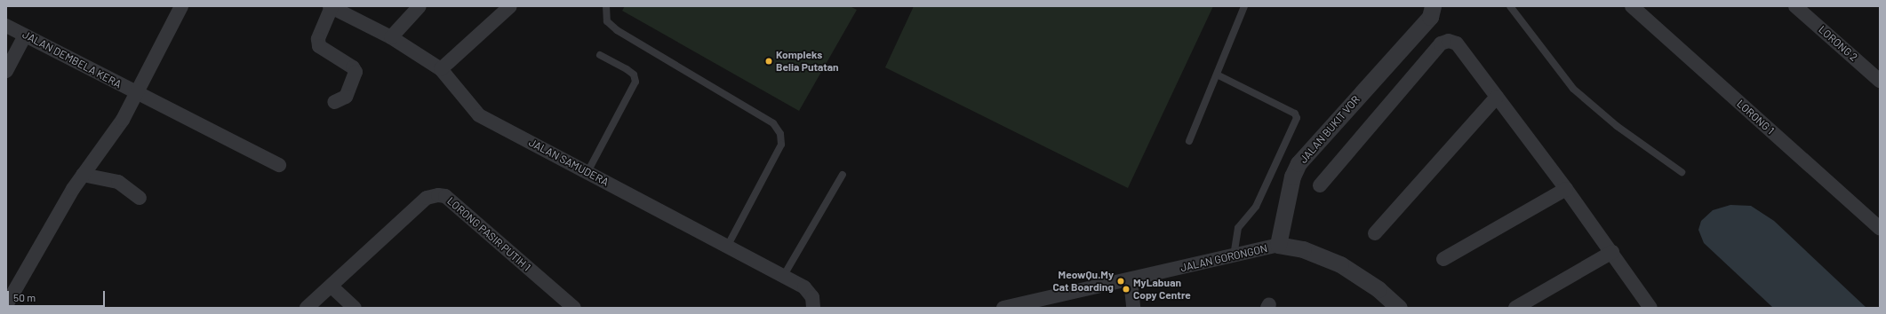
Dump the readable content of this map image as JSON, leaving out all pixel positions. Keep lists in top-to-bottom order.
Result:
{
  "streets": {
    "street": [
      "LORONG 2",
      "JALAN DEMBELA KERA",
      "LORONG 1",
      "JALAN BUKIT VOR",
      "JALAN SAMUDERA",
      "LORONG PASIR PUTIH 1",
      "JALAN GORONGON"
    ]
  },
  "crossings": [
    ["JALAN BUKIT VOR", "JALAN GORONGON"]
  ],
  "places": ["Kompleks Belia Putatan", "MeowQu.My Cat Boarding", "MyLabuan Copy Centre"],
  "scale_bar": "50 m"
}
